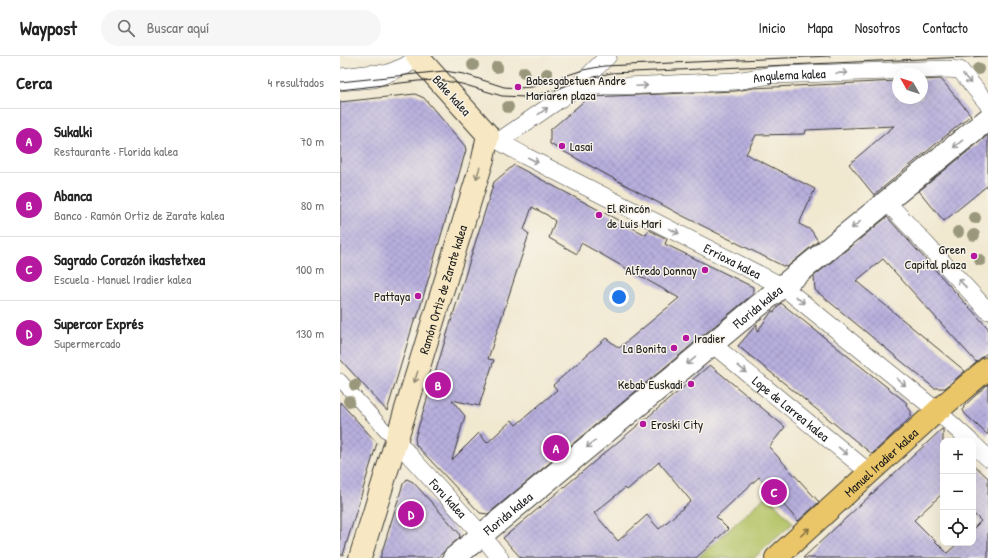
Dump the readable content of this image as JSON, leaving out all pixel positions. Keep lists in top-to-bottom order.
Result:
{
  "streets": {
    "main road": ["Bake kalea", "Ramón Ortiz de Zarate kalea", "Manuel Iradier kalea"],
    "street": [
      "Angulema kalea",
      "Errioxa kalea",
      "Florida kalea",
      "Lope de Larrea kalea",
      "Foru kalea"
    ]
  },
  "crossings": [
    ["Bake kalea", "Errioxa kalea"],
    ["Bake kalea", "Ramón Ortiz de Zarate kalea"],
    ["Errioxa kalea", "Ramón Ortiz de Zarate kalea"],
    ["Errioxa kalea", "Florida kalea"],
    ["Errioxa kalea", "Manuel Iradier kalea"],
    ["Ramón Ortiz de Zarate kalea", "Foru kalea"],
    ["Florida kalea", "Lope de Larrea kalea"],
    ["Florida kalea", "Foru kalea"],
    ["Lope de Larrea kalea", "Manuel Iradier kalea"]
  ],
  "one_way": [
    "Angulema kalea",
    "Errioxa kalea",
    "Ramón Ortiz de Zarate kalea",
    "Florida kalea",
    "Lope de Larrea kalea",
    "Manuel Iradier kalea"
  ],
  "places": [
    "Babesgabetuen Andre Mariaren plaza",
    "Lasai",
    "El Rincón de Luis Mari",
    "Green Capital plaza",
    "Alfredo Donnay",
    "Pattaya",
    "Iradier",
    "La Bonita",
    "Kebab Euskadi",
    "Eroski City"
  ],
  "north": "top left",
  "page": {
    "header": "Waypost",
    "search": "Buscar aquí",
    "nav": [
      "Inicio",
      "Mapa",
      "Nosotros",
      "Contacto"
    ],
    "heading": ["Cerca", "4 resultados"],
    "list": [
      {
        "mark": "A",
        "name": "Sukalki",
        "note": "Restaurante · Florida kalea",
        "value": "70 m"
      },
      {
        "mark": "B",
        "name": "Abanca",
        "note": "Banco · Ramón Ortiz de Zarate kalea",
        "value": "80 m"
      },
      {
        "mark": "C",
        "name": "Sagrado Corazón ikastetxea",
        "note": "Escuela · Manuel Iradier kalea",
        "value": "100 m"
      },
      {
        "mark": "D",
        "name": "Supercor Exprés",
        "note": "Supermercado",
        "value": "130 m"
      }
    ],
    "pins": [
      "B",
      "A",
      "C",
      "D"
    ],
    "map_buttons": ["+", "−"]
  }
}
